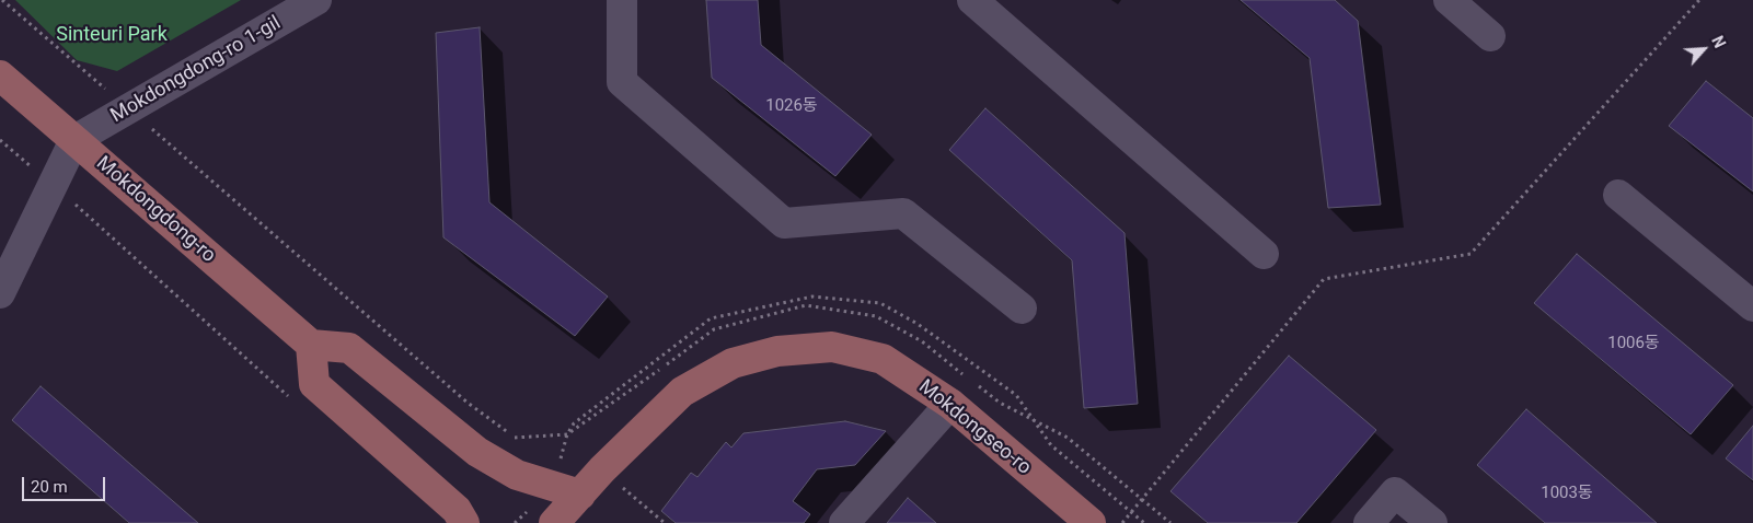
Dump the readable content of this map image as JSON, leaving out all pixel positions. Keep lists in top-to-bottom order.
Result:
{
  "streets": {
    "main road": ["Mokdongdong-ro", "Mokdongseo-ro"],
    "street": ["Mokdongdong-ro 1-gil"]
  },
  "crossings": [
    ["Mokdongdong-ro 1-gil", "Mokdongdong-ro"]
  ],
  "parks": ["Sinteuri Park"],
  "house_numbers": ["1026동", "1006동", "1003동"],
  "scale_bar": "20 m",
  "north": "top right"
}
